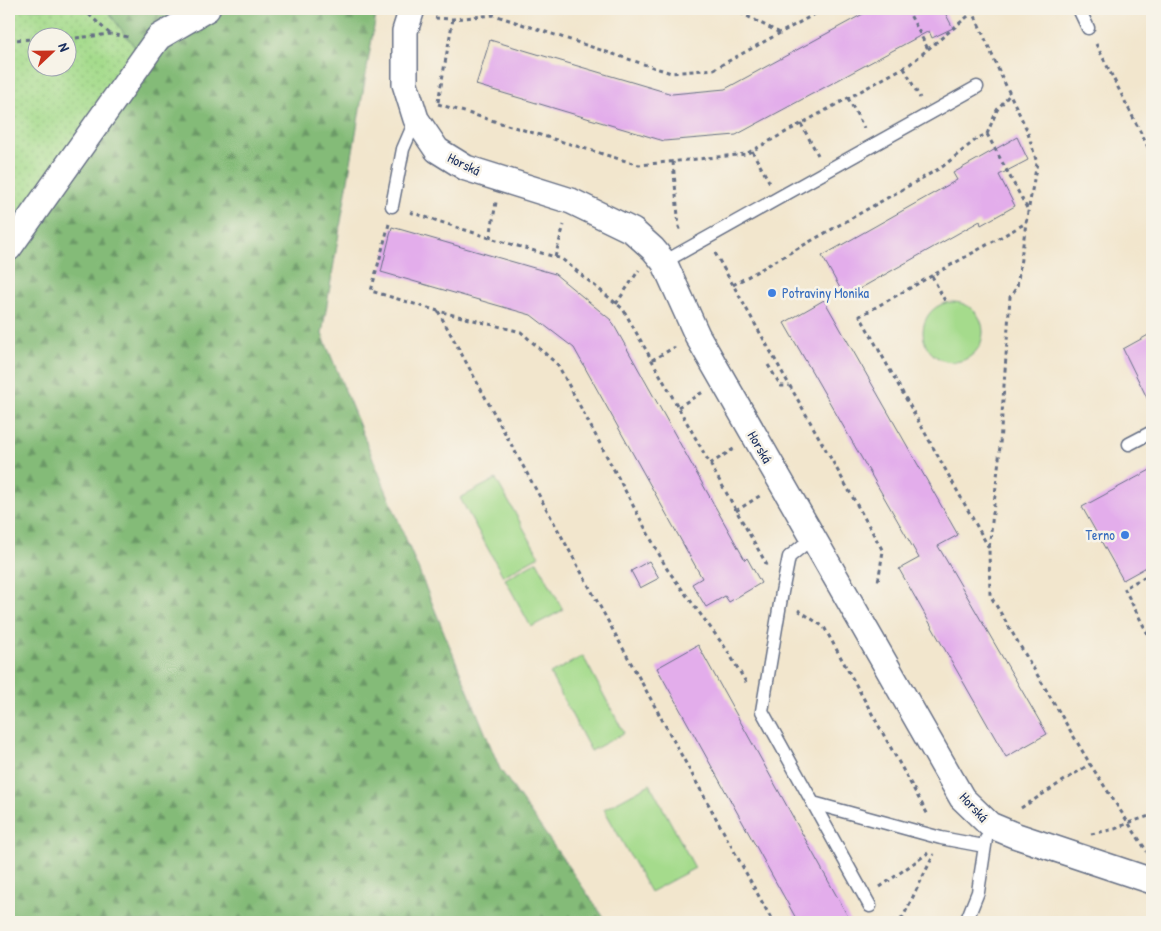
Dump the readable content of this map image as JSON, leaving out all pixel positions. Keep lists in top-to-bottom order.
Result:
{
  "streets": {
    "street": ["Horská"]
  },
  "places": ["Potraviny Monika", "Terno"],
  "north": "right"
}
